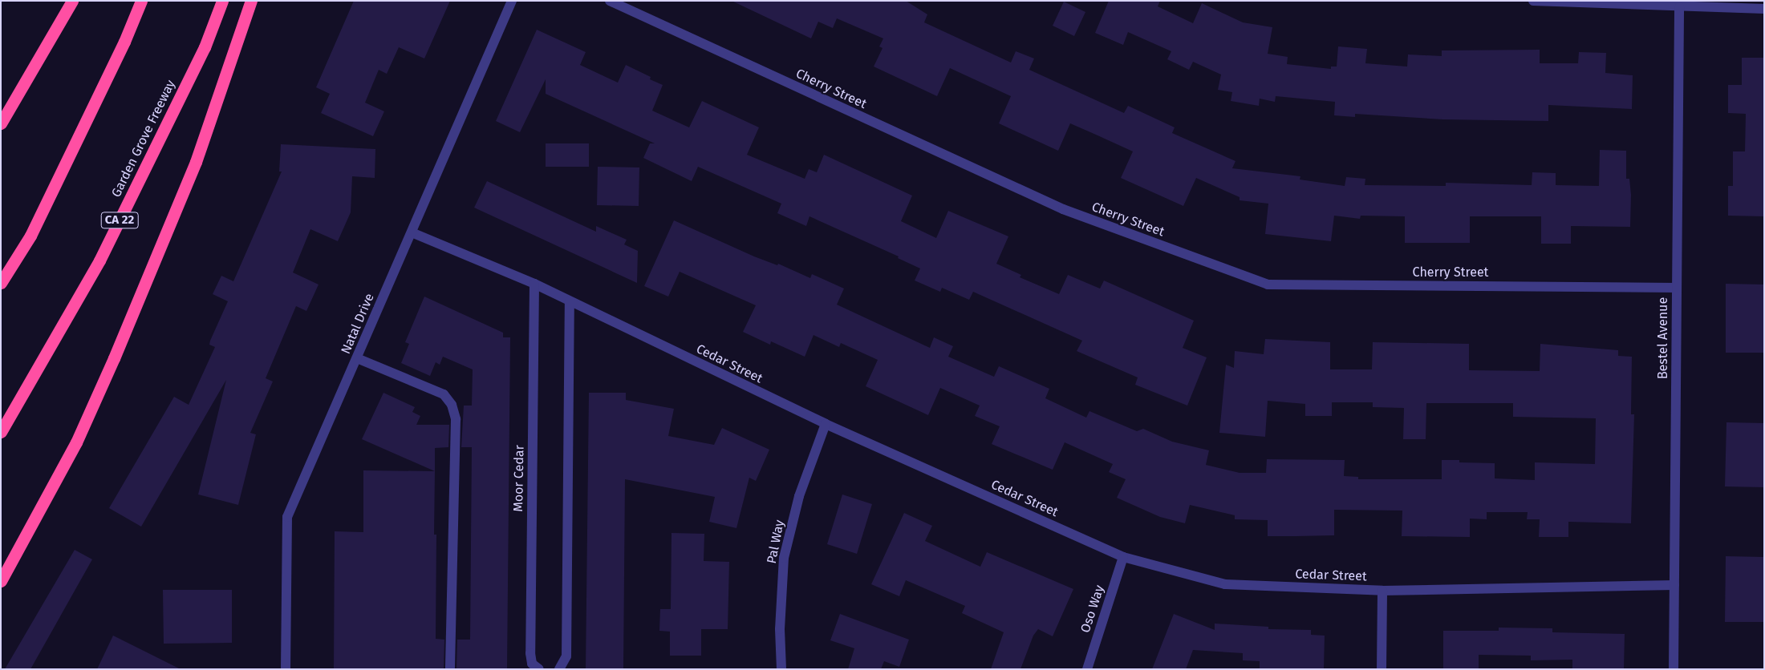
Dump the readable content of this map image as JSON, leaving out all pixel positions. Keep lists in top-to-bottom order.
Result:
{
  "streets": {
    "highway": ["Garden Grove Freeway", "CA 22"],
    "street": [
      "Cherry Street",
      "Natal Drive",
      "Bestel Avenue",
      "Cedar Street",
      "Moor Cedar",
      "Pal Way",
      "Oso Way"
    ]
  },
  "crossings": [
    ["Cherry Street", "Bestel Avenue"],
    ["Natal Drive", "Cedar Street"],
    ["Bestel Avenue", "Cedar Street"],
    ["Cedar Street", "Moor Cedar"],
    ["Cedar Street", "Pal Way"],
    ["Cedar Street", "Oso Way"]
  ]
}
